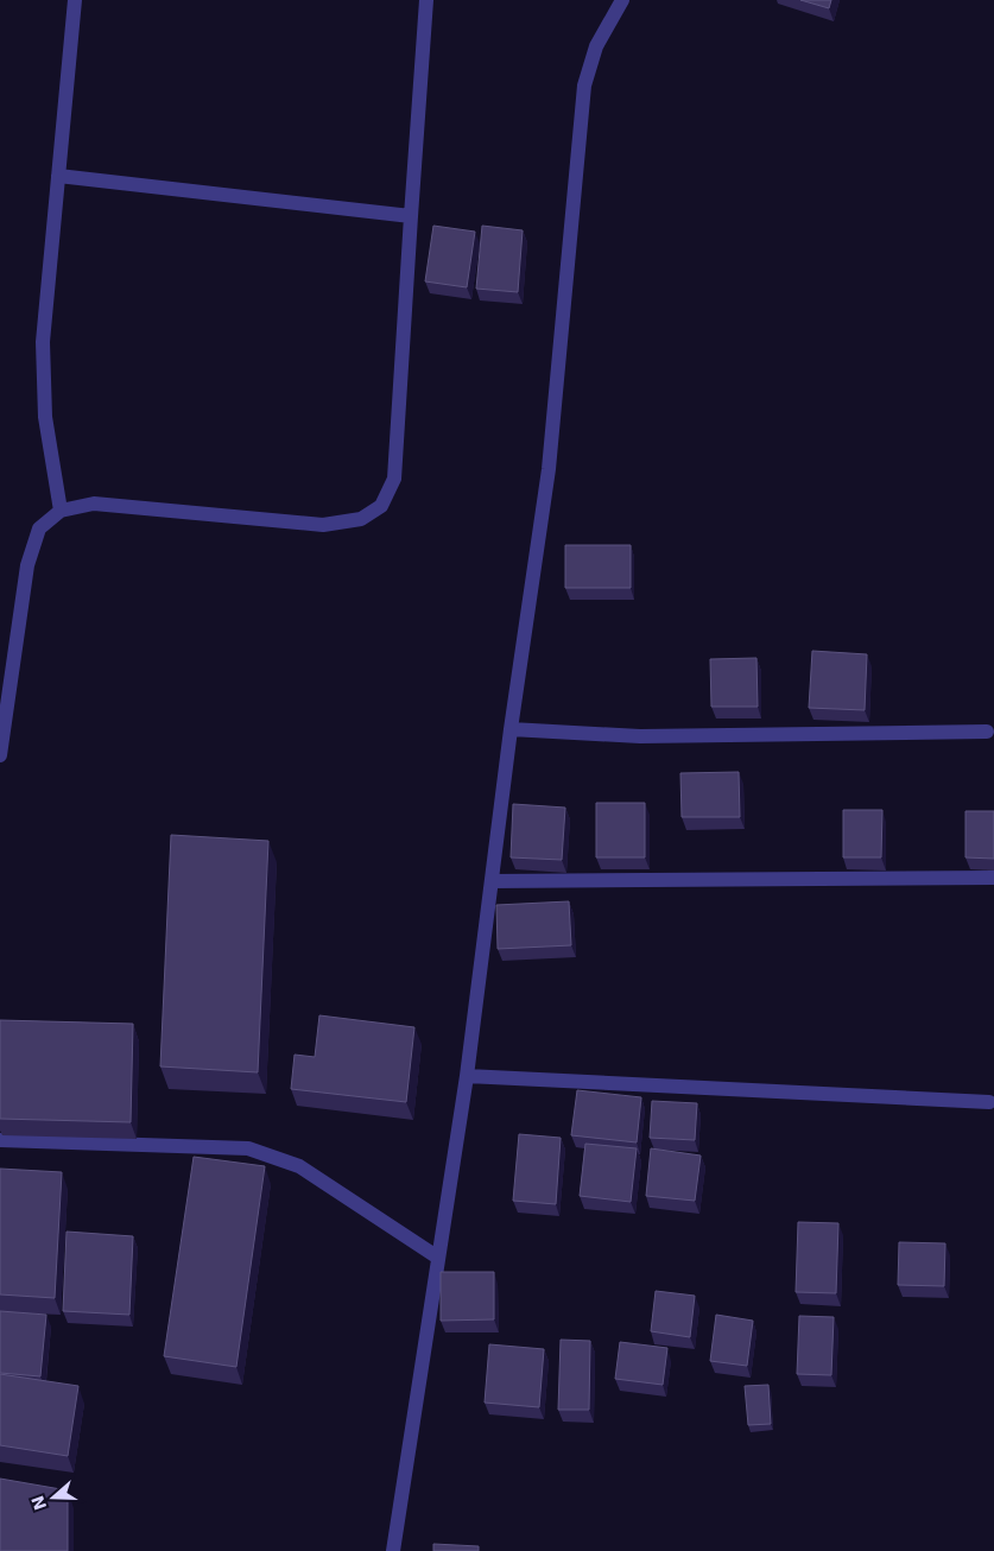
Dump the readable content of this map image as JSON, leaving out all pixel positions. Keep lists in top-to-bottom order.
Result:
{
  "north": "left"
}
